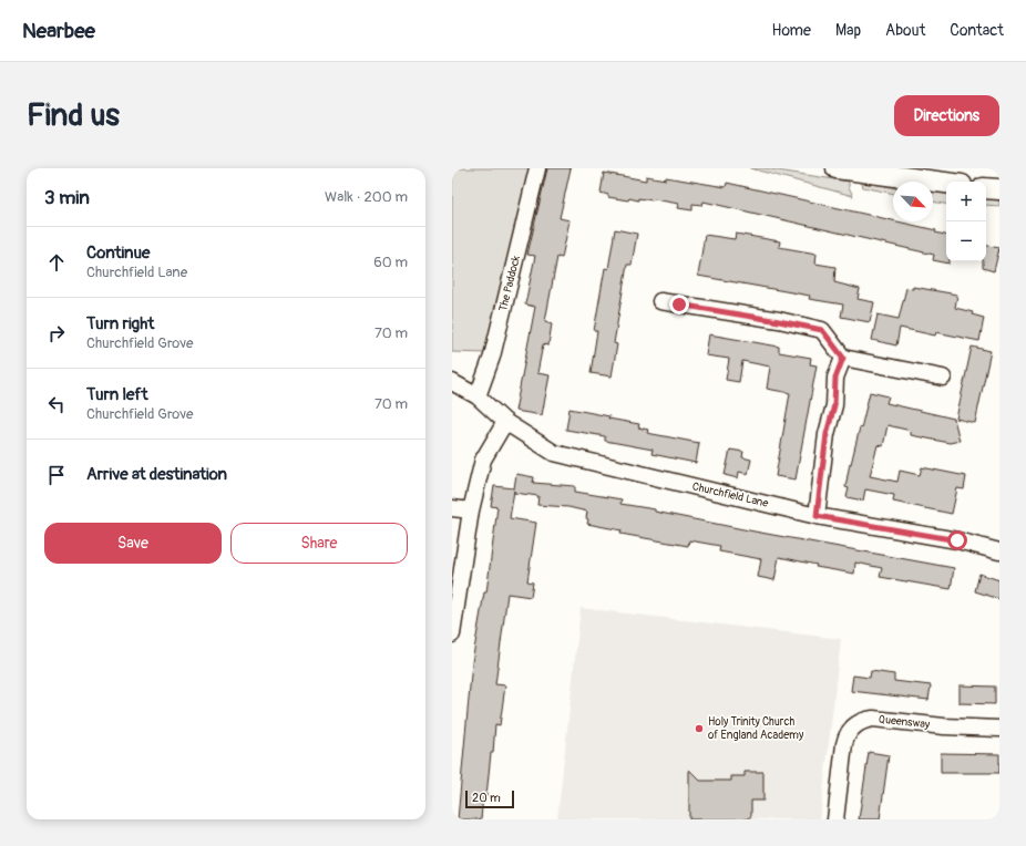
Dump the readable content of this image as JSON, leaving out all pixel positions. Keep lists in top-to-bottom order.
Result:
{
  "streets": {
    "street": ["The Paddock", "Churchfield Lane", "Queensway"]
  },
  "crossings": [
    ["The Paddock", "Churchfield Lane"]
  ],
  "places": ["Holy Trinity Church of England Academy"],
  "scale_bar": "20 m",
  "north": "bottom right",
  "page": {
    "header": "Nearbee",
    "nav": [
      "Home",
      "Map",
      "About",
      "Contact"
    ],
    "buttons": [
      "Directions",
      ["Save", "Share"]
    ],
    "title": "Find us",
    "heading": ["3 min", "Walk · 200 m"],
    "map_buttons": ["+", "−"],
    "list": [
      ["Continue", "Churchfield Lane", "60 m"],
      ["Turn right", "Churchfield Grove", "70 m"],
      ["Turn left", "Churchfield Grove", "70 m"],
      "Arrive at destination"
    ],
    "scale": "20 m"
  }
}
